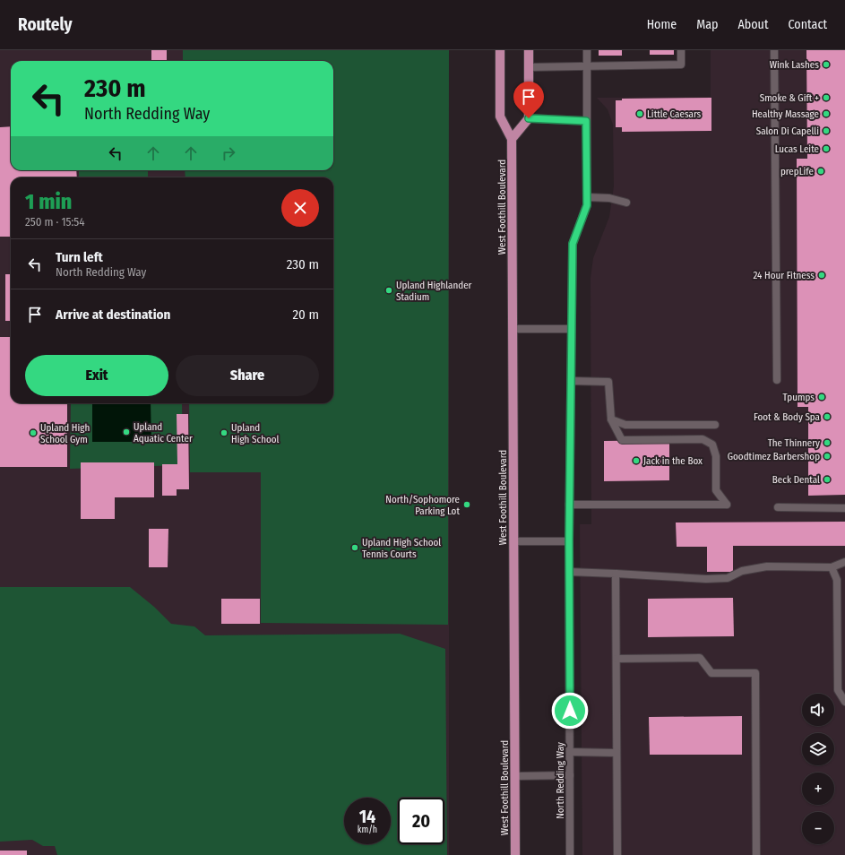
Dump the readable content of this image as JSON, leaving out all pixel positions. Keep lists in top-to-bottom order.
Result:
{
  "streets": {
    "main road": ["West Foothill Boulevard"],
    "lane": ["North Redding Way"]
  },
  "places": [
    "Wink Lashes",
    "Smoke & Gift +",
    "Little Caesars",
    "Healthy Massage",
    "Salon Di Capelli",
    "Lucas Leite",
    "prepLife",
    "24 Hour Fitness",
    "Upland Highlander Stadium",
    "Tpumps",
    "Foot & Body Spa",
    "Upland Aquatic Center",
    "Upland High School Gym",
    "Upland High School",
    "The Thinnery",
    "Goodtimez Barbershop",
    "Jack in the Box",
    "Beck Dental",
    "North/Sophomore Parking Lot",
    "Upland High School Tennis Courts"
  ],
  "page": {
    "header": "Routely",
    "nav": [
      "Home",
      "Map",
      "About",
      "Contact"
    ],
    "turn": ["230 m", "North Redding Way"],
    "heading": ["1 min", "250 m · 15:54"],
    "list": [
      {
        "name": "Turn left",
        "note": "North Redding Way",
        "value": "230 m"
      },
      {
        "name": "Arrive at destination",
        "value": "20 m"
      }
    ],
    "buttons": ["Exit", "Share"],
    "map_buttons": ["+", "−"],
    "speed": "14 km/h",
    "limit": "20"
  }
}
